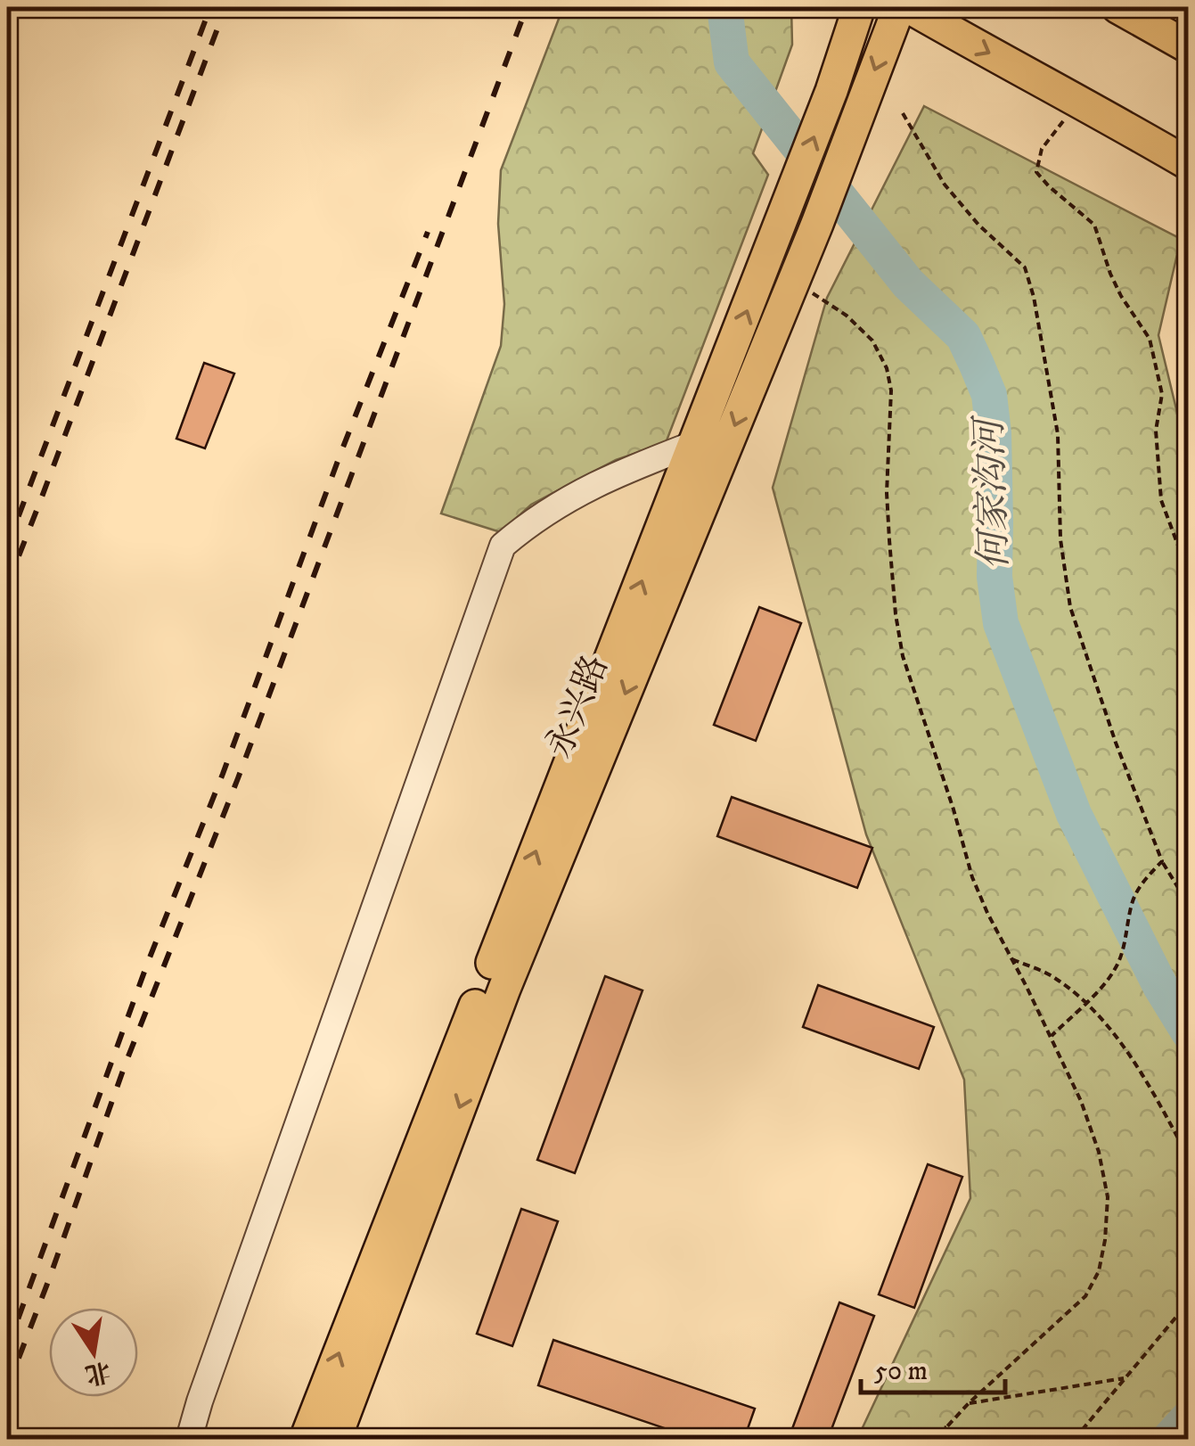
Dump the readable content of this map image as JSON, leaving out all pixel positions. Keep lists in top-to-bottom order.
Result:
{
  "streets": {
    "main road": ["永兴路"]
  },
  "water": ["何家沟河"],
  "scale_bar": "50 m",
  "north": "bottom"
}
